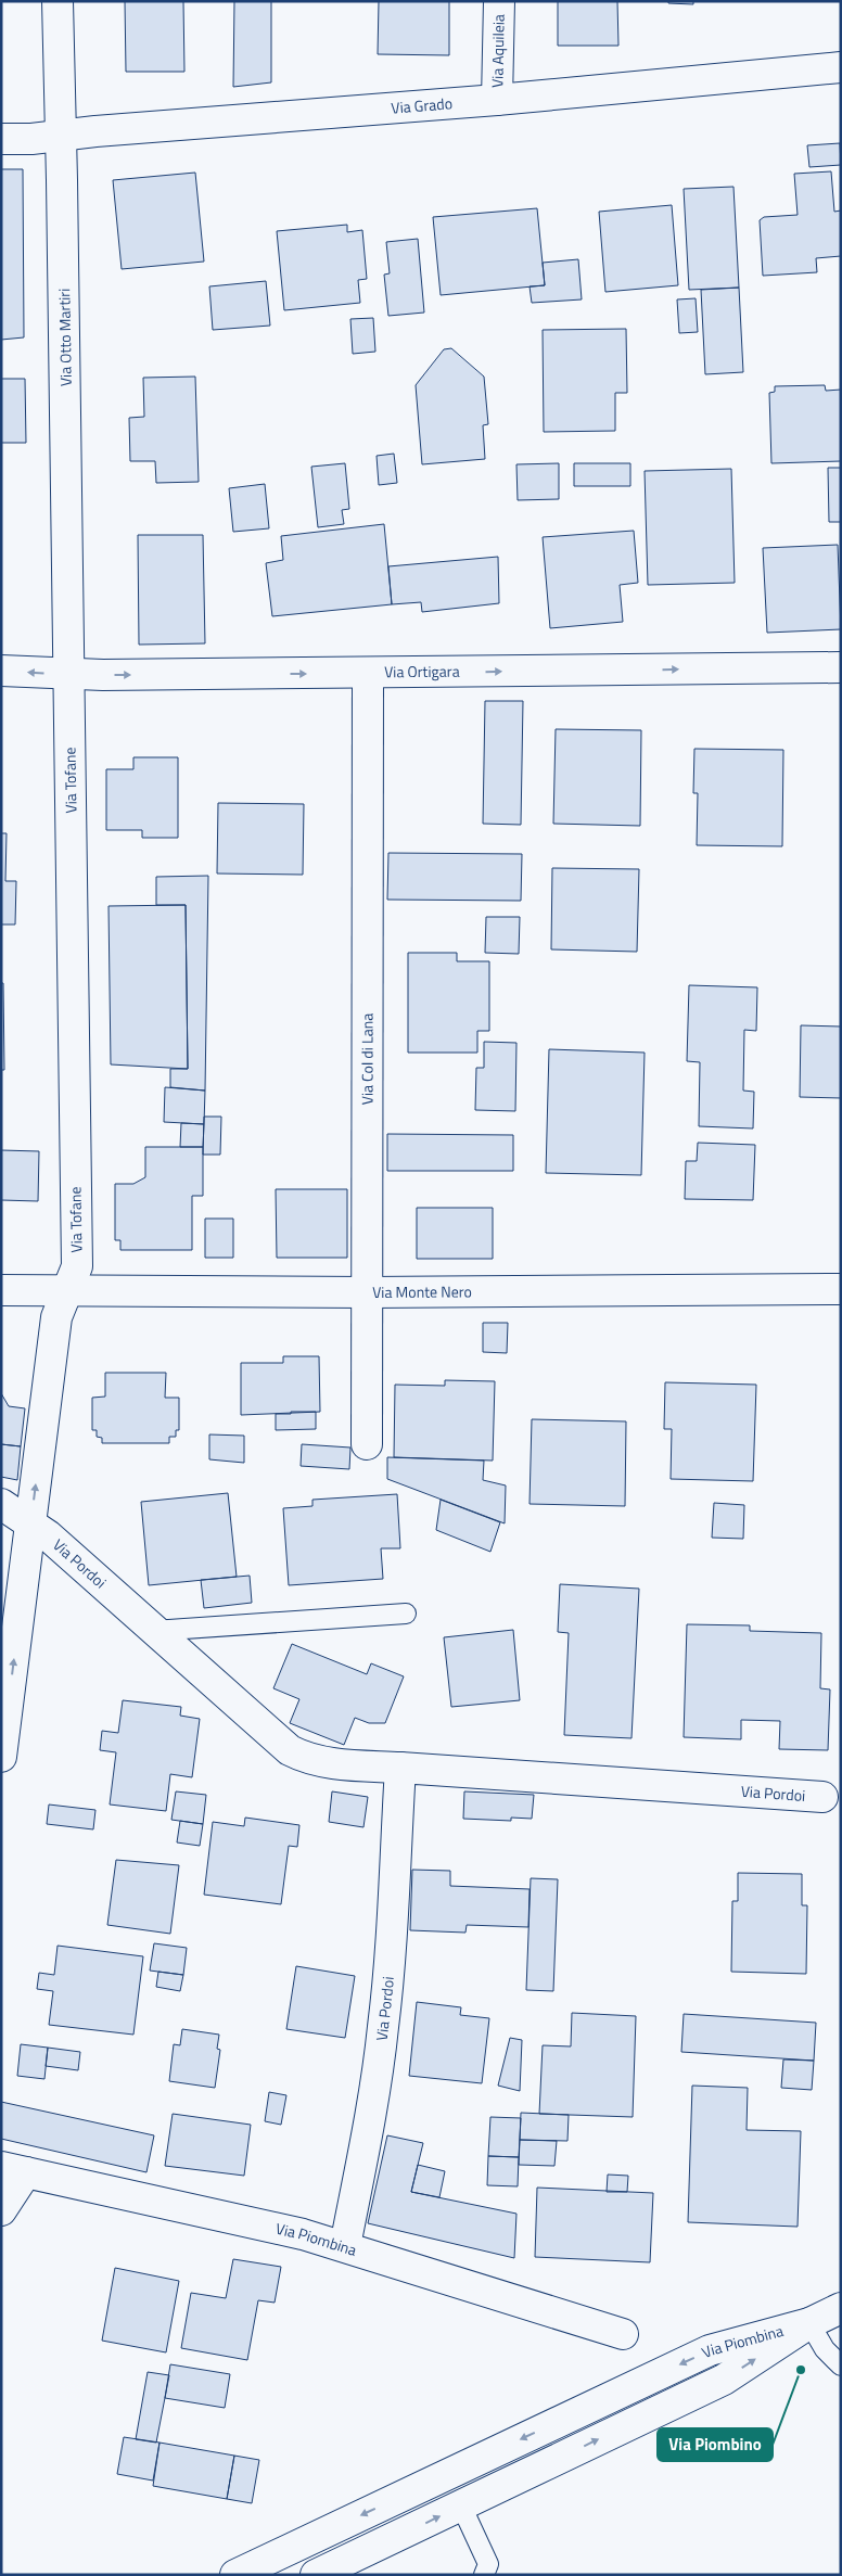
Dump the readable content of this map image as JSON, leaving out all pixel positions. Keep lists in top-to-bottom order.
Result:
{
  "streets": {
    "street": [
      "Via Aquileia",
      "Via Grado",
      "Via Otto Martiri",
      "Via Ortigara",
      "Via Tofane",
      "Via Col di Lana",
      "Via Monte Nero",
      "Via Pordoi",
      "Via Piombina"
    ]
  },
  "crossings": [
    ["Via Aquileia", "Via Grado"],
    ["Via Grado", "Via Otto Martiri"],
    ["Via Otto Martiri", "Via Ortigara"],
    ["Via Otto Martiri", "Via Tofane"],
    ["Via Ortigara", "Via Tofane"],
    ["Via Ortigara", "Via Col di Lana"],
    ["Via Tofane", "Via Monte Nero"],
    ["Via Tofane", "Via Pordoi"],
    ["Via Col di Lana", "Via Monte Nero"],
    ["Via Pordoi", "Via Piombina"]
  ],
  "one_way": ["Via Ortigara", "Via Tofane"],
  "places": ["Via Piombino"]
}
